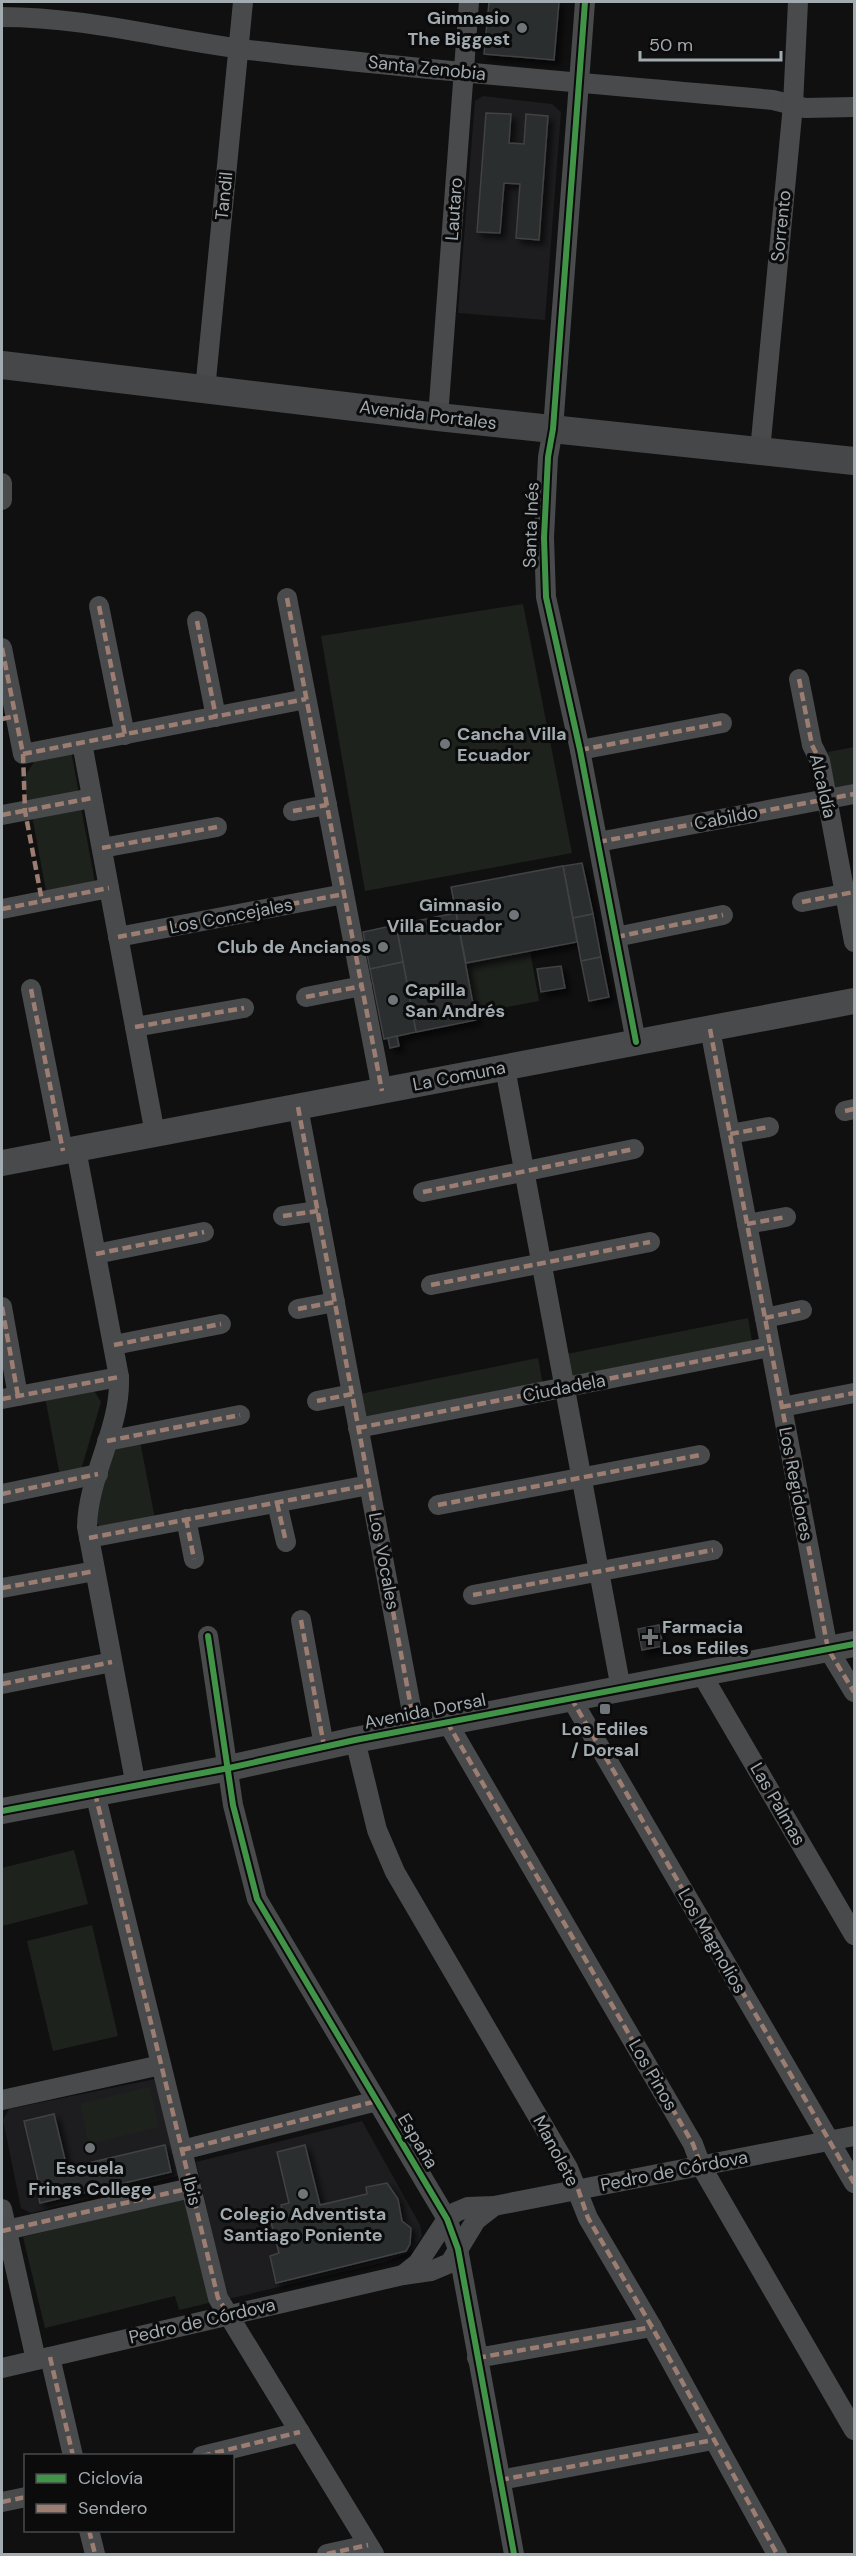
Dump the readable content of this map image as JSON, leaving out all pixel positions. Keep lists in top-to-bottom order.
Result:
{
  "streets": {
    "main road": ["Avenida Portales"],
    "street": [
      "Santa Zenobia",
      "Tandil",
      "Lautaro",
      "Sorrento",
      "Santa Inés",
      "Alcaldía",
      "Cabildo",
      "Los Concejales",
      "La Comuna",
      "Ciudadela",
      "Los Regidores",
      "Los Vocales",
      "Avenida Dorsal",
      "Las Palmas",
      "Los Magnolios",
      "Los Pinos",
      "España",
      "Manolete",
      "Pedro de Córdova",
      "Ibis"
    ]
  },
  "crossings": [
    ["Santa Zenobia", "Tandil"],
    ["Santa Zenobia", "Lautaro"],
    ["Santa Zenobia", "Sorrento"],
    ["Santa Zenobia", "Santa Inés"],
    ["Tandil", "Avenida Portales"],
    ["Lautaro", "Avenida Portales"],
    ["Sorrento", "Avenida Portales"],
    ["Avenida Portales", "Santa Inés"],
    ["Santa Inés", "Cabildo"],
    ["Santa Inés", "La Comuna"],
    ["Alcaldía", "Cabildo"],
    ["La Comuna", "Los Regidores"],
    ["La Comuna", "Los Vocales"],
    ["Ciudadela", "Los Regidores"],
    ["Ciudadela", "Los Vocales"],
    ["Los Regidores", "Avenida Dorsal"],
    ["Los Vocales", "Avenida Dorsal"],
    ["Avenida Dorsal", "Las Palmas"],
    ["Avenida Dorsal", "Los Magnolios"],
    ["Avenida Dorsal", "Los Pinos"],
    ["Avenida Dorsal", "España"],
    ["Avenida Dorsal", "Manolete"],
    ["Avenida Dorsal", "Ibis"],
    ["Los Magnolios", "Pedro de Córdova"],
    ["Los Pinos", "Pedro de Córdova"],
    ["España", "Pedro de Córdova"],
    ["Manolete", "Pedro de Córdova"],
    ["Pedro de Córdova", "Ibis"]
  ],
  "places": {
    "other": [
      "Gimnasio The Biggest",
      "Cancha Villa Ecuador",
      "Gimnasio Villa Ecuador",
      "Club de Ancianos",
      "Capilla San Andrés",
      "Escuela Frings College",
      "Colegio Adventista Santiago Poniente"
    ],
    "health": ["Farmacia Los Ediles"],
    "transit": ["Los Ediles / Dorsal"]
  },
  "legend": ["Ciclovía", "Sendero"],
  "scale_bar": "50 m"
}
